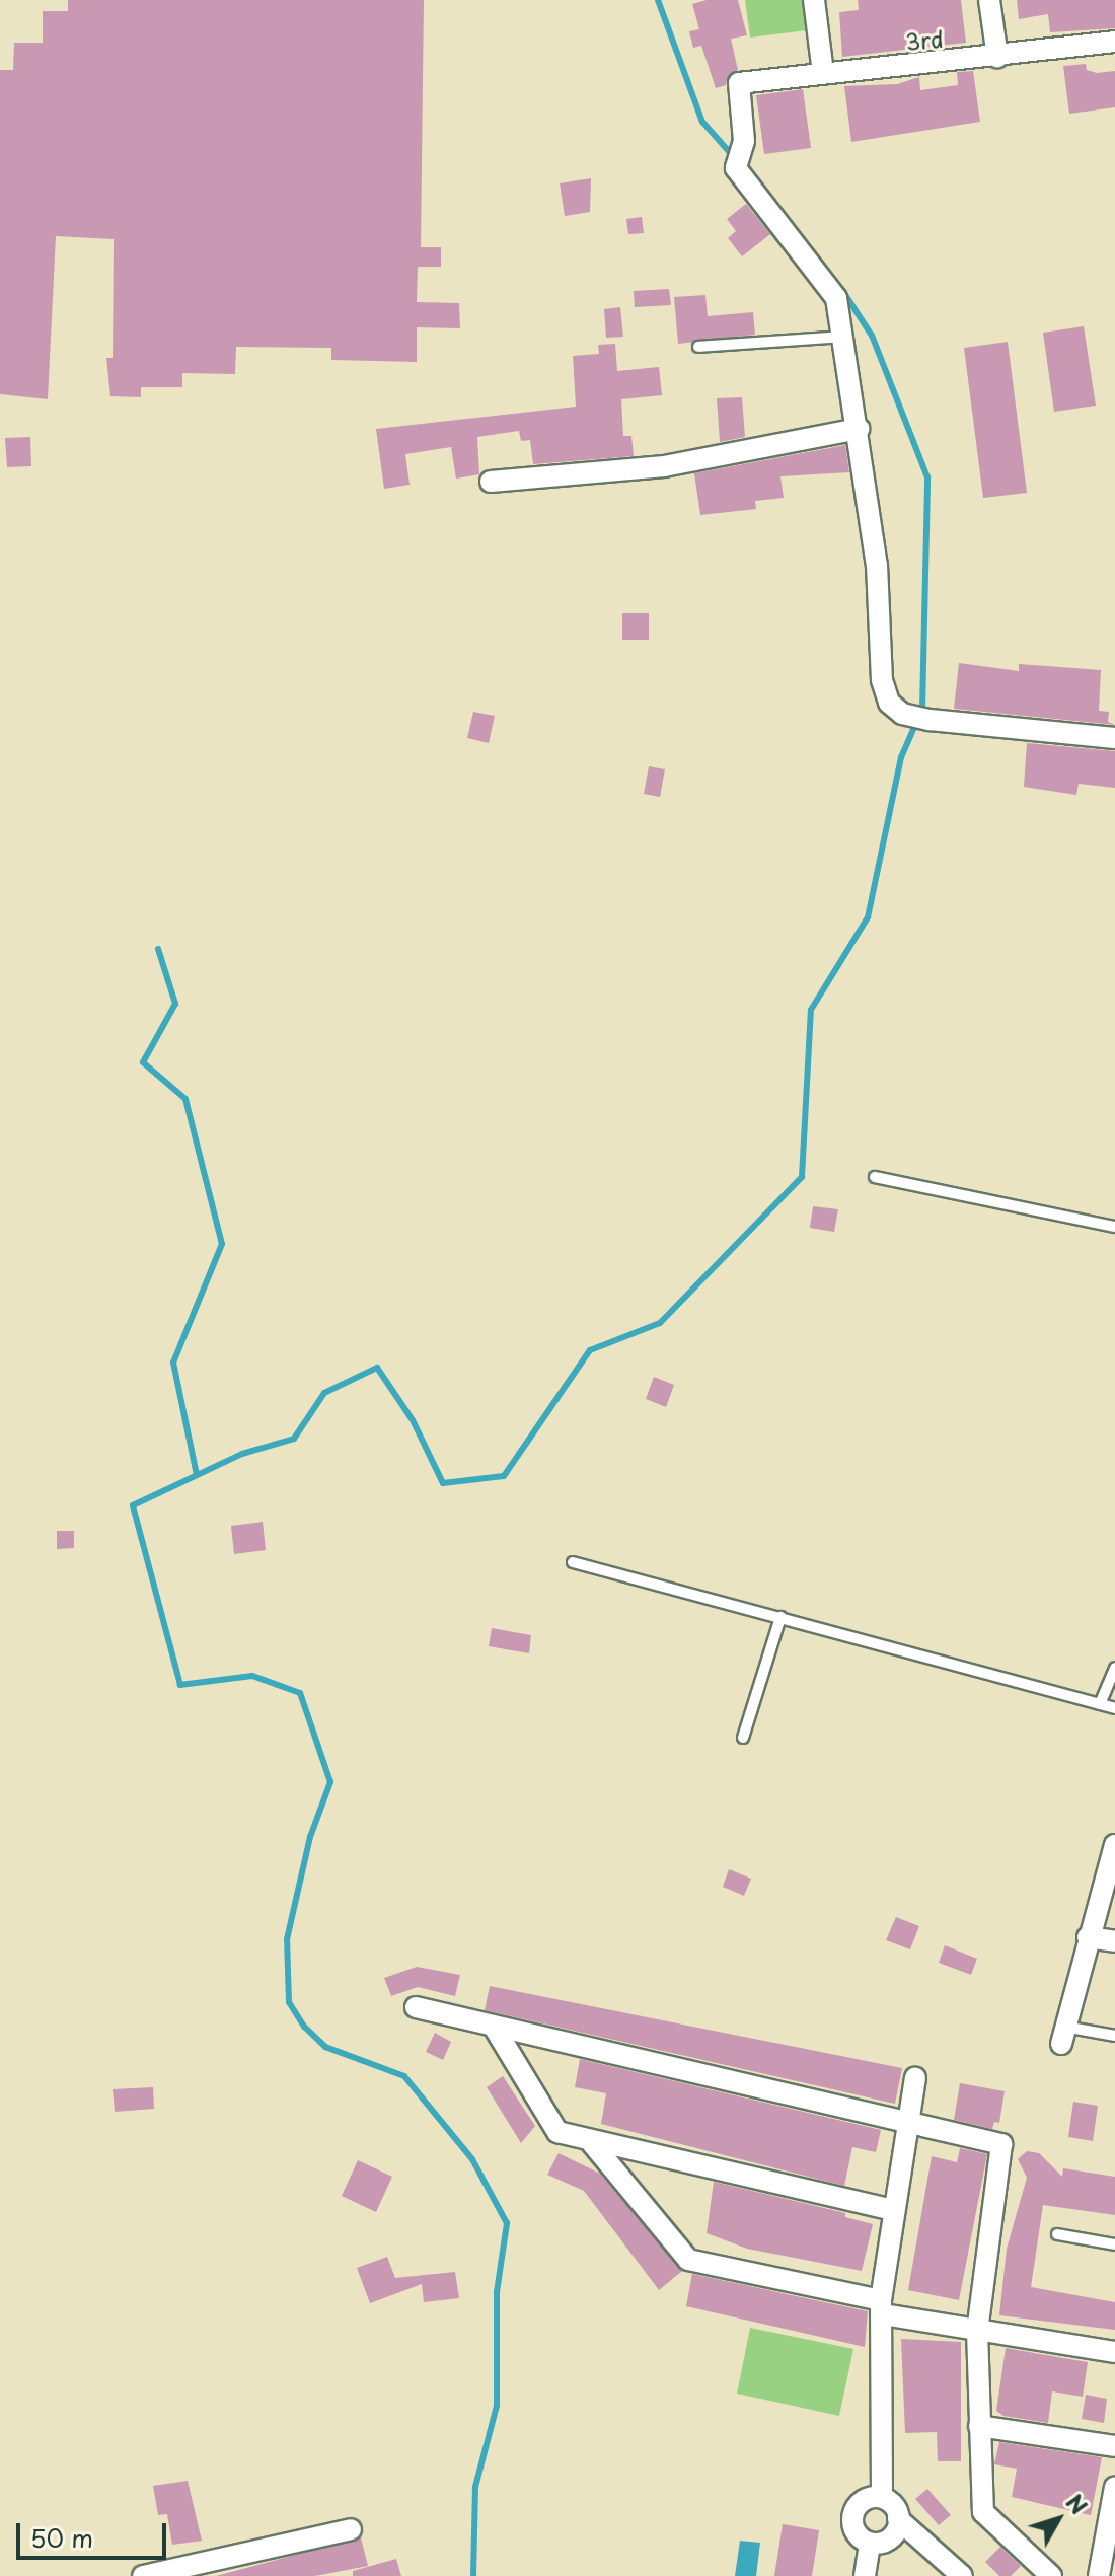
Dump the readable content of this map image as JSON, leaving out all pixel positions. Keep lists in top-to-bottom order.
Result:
{
  "streets": {
    "street": ["3rd"]
  },
  "scale_bar": "50 m",
  "north": "top right"
}
